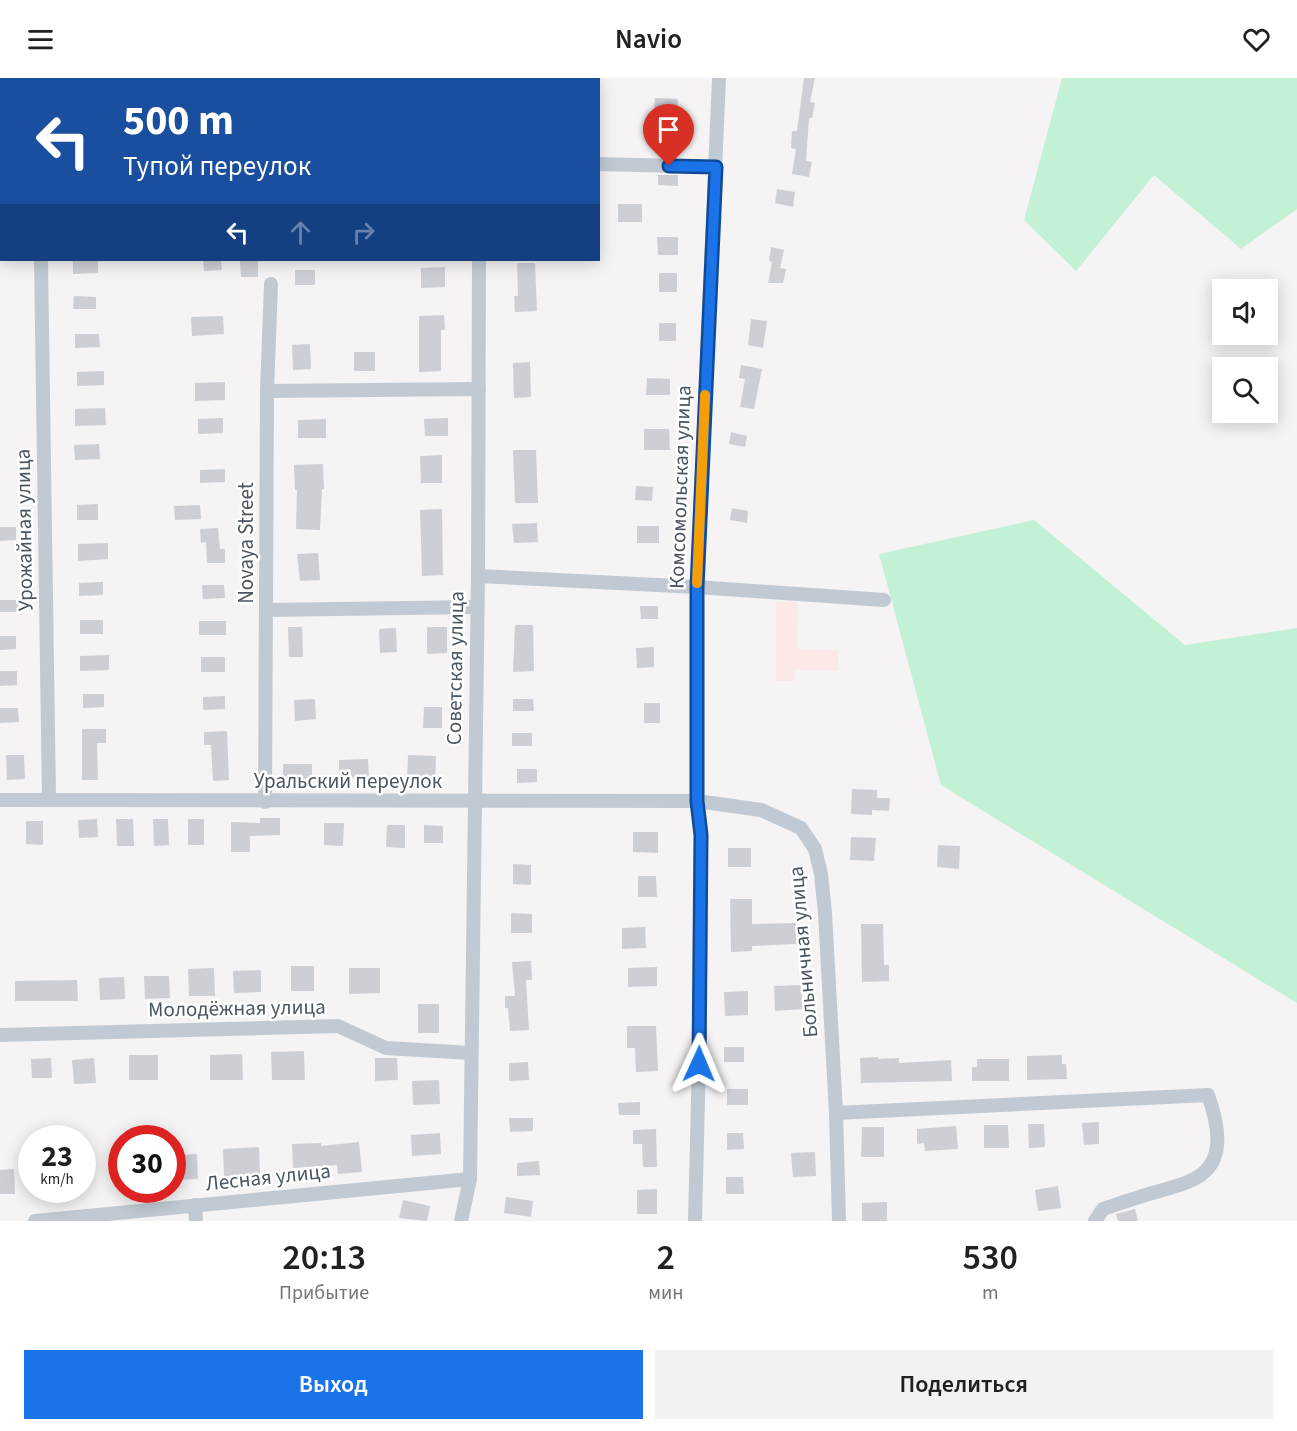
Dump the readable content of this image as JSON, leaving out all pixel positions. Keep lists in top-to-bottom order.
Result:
{
  "streets": {
    "street": [
      "Комсомольская улица",
      "Урожайная улица",
      "Novaya Street",
      "Советская улица",
      "Уральский переулок",
      "Больничная улица",
      "Молодёжная улица",
      "Лесная улица"
    ]
  },
  "crossings": [
    ["Комсомольская улица", "Уральский переулок"],
    ["Комсомольская улица", "Больничная улица"],
    ["Урожайная улица", "Уральский переулок"],
    ["Novaya Street", "Уральский переулок"],
    ["Советская улица", "Уральский переулок"],
    ["Советская улица", "Молодёжная улица"],
    ["Советская улица", "Лесная улица"],
    ["Уральский переулок", "Больничная улица"]
  ],
  "page": {
    "header": "Navio",
    "turn": ["500 m", "Тупой переулок"],
    "speed": "23 km/h",
    "limit": "30",
    "eta": [
      "20:13",
      "Прибытие",
      "2",
      "мин",
      "530",
      "m"
    ],
    "buttons": ["Выход", "Поделиться"]
  }
}
